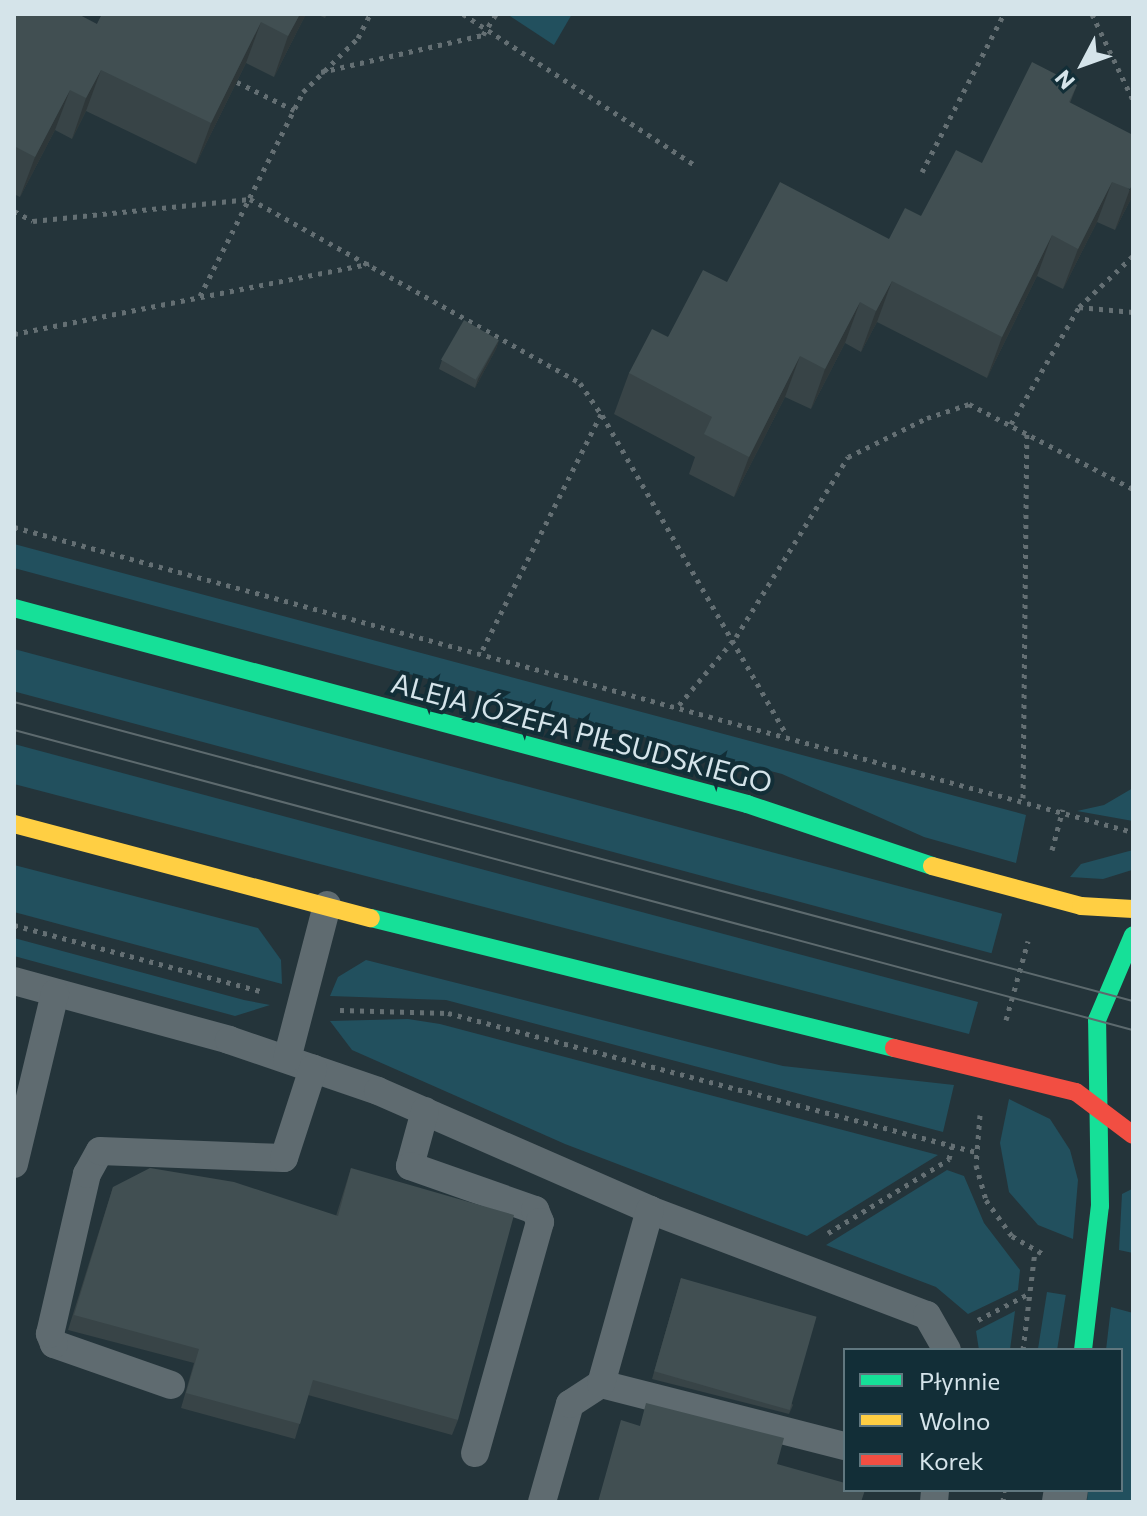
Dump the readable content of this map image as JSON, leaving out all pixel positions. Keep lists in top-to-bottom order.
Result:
{
  "streets": {
    "street": ["ALEJA JÓZEFA PIŁSUDSKIEGO"]
  },
  "legend": ["Płynnie", "Wolno", "Korek"],
  "north": "bottom left"
}
